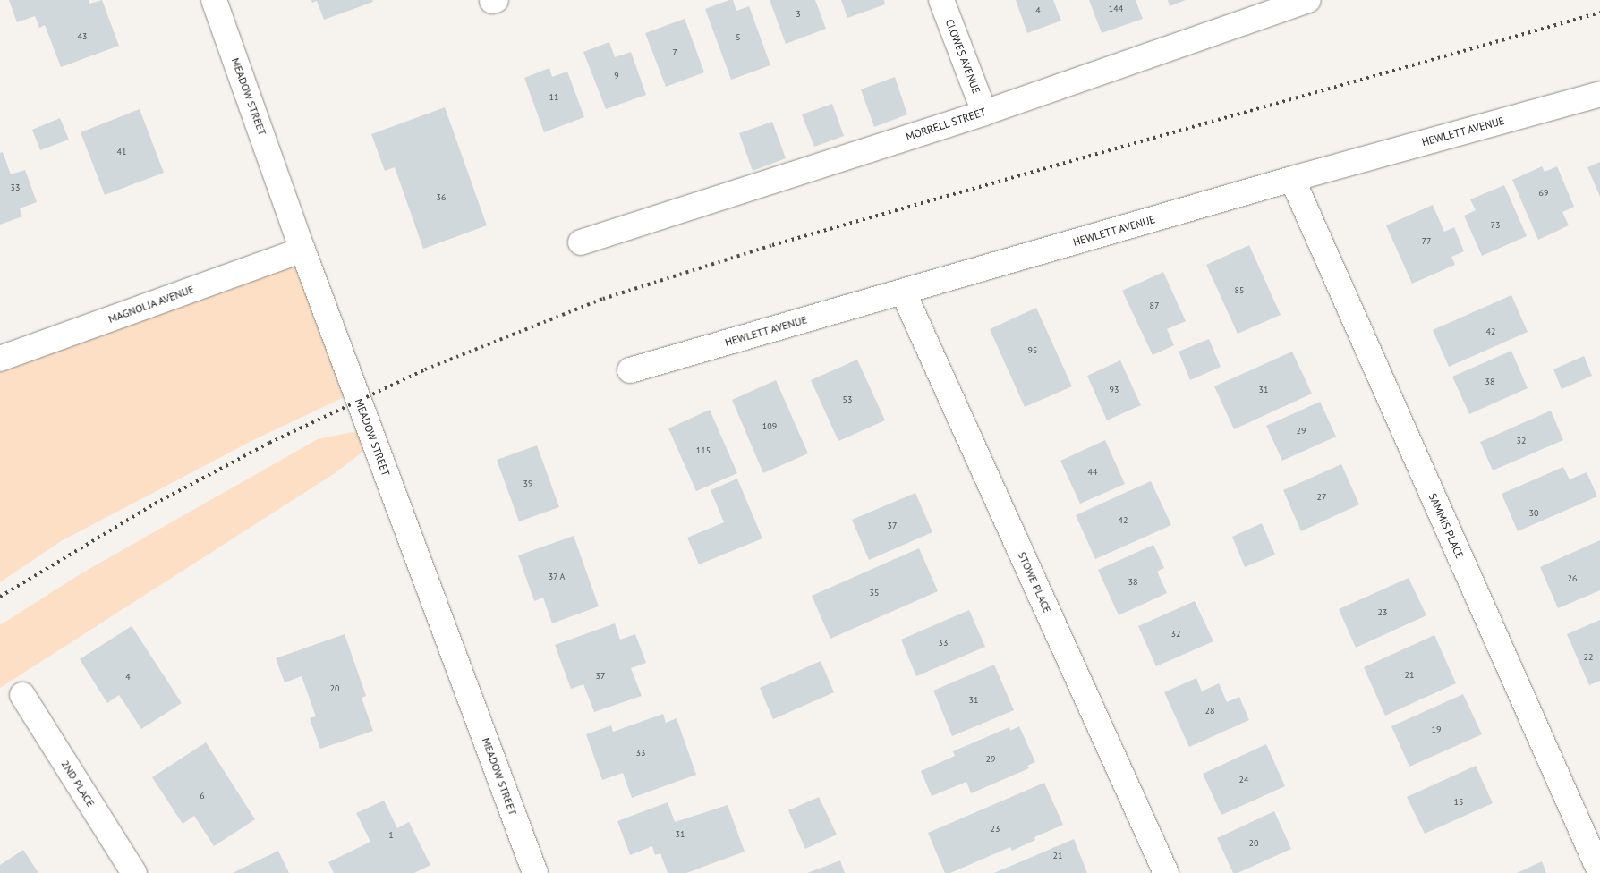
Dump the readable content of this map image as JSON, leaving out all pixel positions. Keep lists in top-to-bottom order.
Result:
{
  "streets": {
    "street": [
      "CLOWES AVENUE",
      "MEADOW STREET",
      "MORRELL STREET",
      "HEWLETT AVENUE",
      "MAGNOLIA AVENUE",
      "SAMMIS PLACE",
      "STOWE PLACE",
      "2ND PLACE"
    ]
  },
  "crossings": [
    ["CLOWES AVENUE", "MORRELL STREET"],
    ["MEADOW STREET", "MAGNOLIA AVENUE"],
    ["HEWLETT AVENUE", "SAMMIS PLACE"],
    ["HEWLETT AVENUE", "STOWE PLACE"]
  ],
  "house_numbers": [
    "144",
    "4",
    "3",
    "43",
    "5",
    "7",
    "9",
    "11",
    "41",
    "33",
    "69",
    "36",
    "73",
    "77",
    "85",
    "87",
    "42",
    "95",
    "38",
    "93",
    "31",
    "53",
    "109",
    "29",
    "32",
    "115",
    "44",
    "39",
    "27",
    "30",
    "42",
    "37",
    "37 A",
    "26",
    "38",
    "35",
    "23",
    "32",
    "33",
    "22",
    "21",
    "37",
    "4",
    "20",
    "31",
    "28",
    "19",
    "33",
    "29",
    "24",
    "6",
    "15",
    "23",
    "31",
    "1",
    "20",
    "21"
  ]
}
